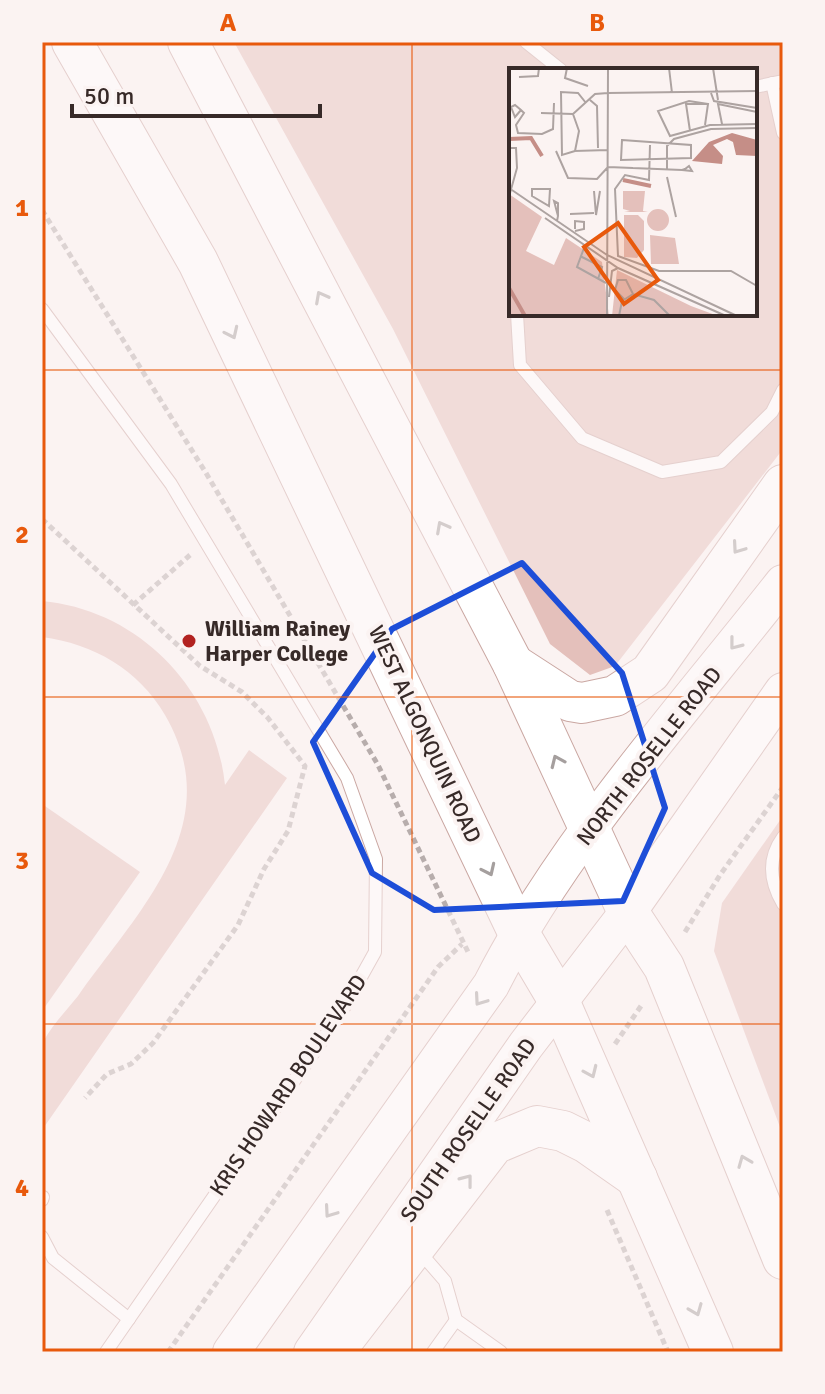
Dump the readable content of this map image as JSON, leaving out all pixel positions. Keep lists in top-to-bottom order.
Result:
{
  "streets": {
    "main road": ["WEST ALGONQUIN ROAD", "NORTH ROSELLE ROAD", "SOUTH ROSELLE ROAD"],
    "lane": ["KRIS HOWARD BOULEVARD"]
  },
  "crossings": [
    ["WEST ALGONQUIN ROAD", "NORTH ROSELLE ROAD"],
    ["WEST ALGONQUIN ROAD", "SOUTH ROSELLE ROAD"]
  ],
  "places": ["William Rainey Harper College"],
  "scale_bar": "50 m",
  "grid": {
    "columns": ["A", "B"],
    "rows": [
      "1",
      "2",
      "3",
      "4"
    ]
  }
}
